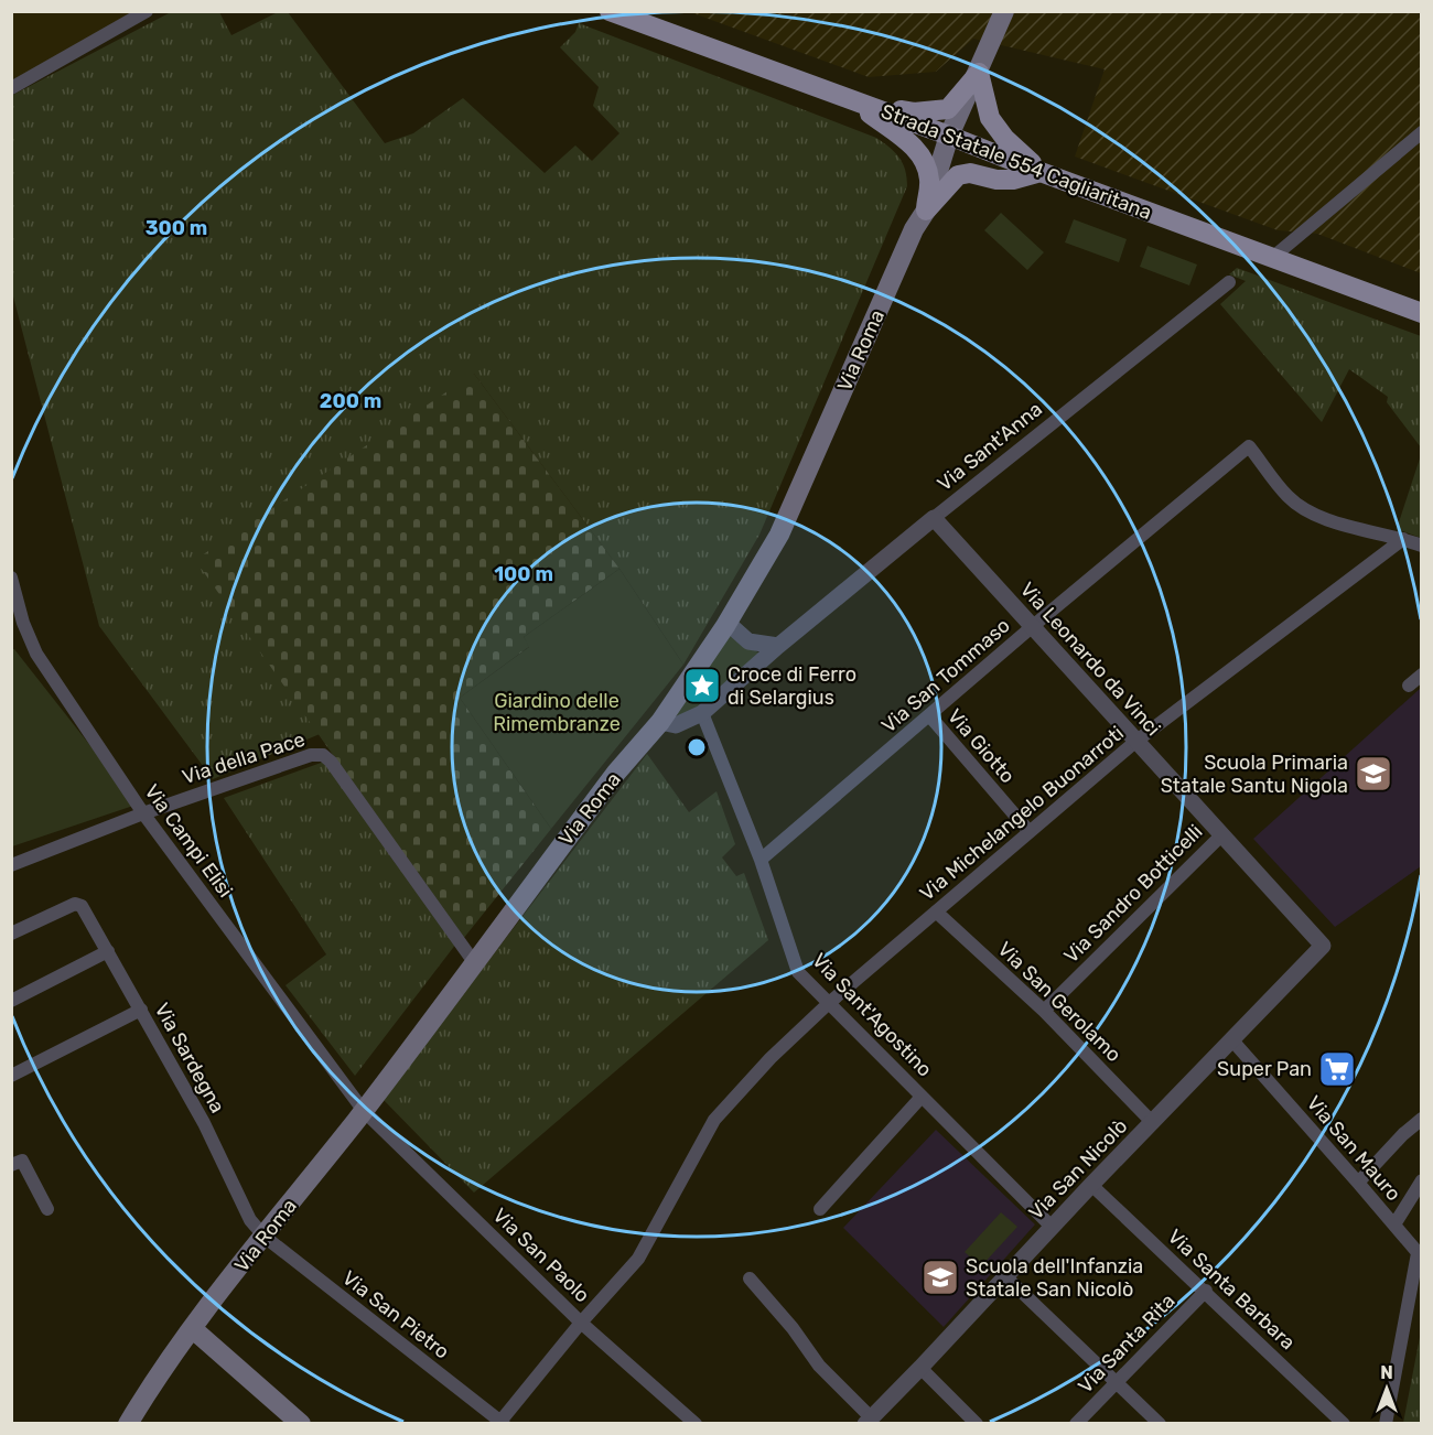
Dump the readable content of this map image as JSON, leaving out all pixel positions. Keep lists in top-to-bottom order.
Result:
{
  "streets": {
    "main road": ["Strada Statale 554 Cagliaritana", "Via Roma"],
    "street": [
      "Via Sant'Anna",
      "Via Leonardo da Vinci",
      "Via San Tommaso",
      "Via Giotto",
      "Via della Pace",
      "Via Michelangelo Buonarroti",
      "Via Campi Elisi",
      "Via Sandro Botticelli",
      "Via San Gerolamo",
      "Via Sant'Agostino",
      "Via Sardegna",
      "Via San Mauro",
      "Via San Nicolò",
      "Via San Paolo",
      "Via Santa Barbara",
      "Via San Pietro",
      "Via Santa Rita"
    ]
  },
  "crossings": [
    ["Strada Statale 554 Cagliaritana", "Via Roma"],
    ["Via Roma", "Via Sant'Anna"],
    ["Via Roma", "Via della Pace"],
    ["Via Roma", "Via Campi Elisi"],
    ["Via Roma", "Via Sardegna"],
    ["Via Roma", "Via San Paolo"],
    ["Via Roma", "Via San Pietro"],
    ["Via Sant'Anna", "Via Leonardo da Vinci"],
    ["Via Sant'Anna", "Via Sant'Agostino"],
    ["Via Leonardo da Vinci", "Via San Tommaso"],
    ["Via Leonardo da Vinci", "Via Michelangelo Buonarroti"],
    ["Via Leonardo da Vinci", "Via Sandro Botticelli"],
    ["Via Leonardo da Vinci", "Via San Nicolò"],
    ["Via San Tommaso", "Via Giotto"],
    ["Via San Tommaso", "Via Michelangelo Buonarroti"],
    ["Via San Tommaso", "Via Sant'Agostino"],
    ["Via Giotto", "Via Michelangelo Buonarroti"],
    ["Via della Pace", "Via Campi Elisi"],
    ["Via Michelangelo Buonarroti", "Via San Gerolamo"],
    ["Via Michelangelo Buonarroti", "Via Sant'Agostino"],
    ["Via Michelangelo Buonarroti", "Via San Paolo"],
    ["Via Michelangelo Buonarroti", "Via San Pietro"],
    ["Via Campi Elisi", "Via San Paolo"],
    ["Via Sandro Botticelli", "Via San Gerolamo"],
    ["Via San Gerolamo", "Via San Nicolò"],
    ["Via Sant'Agostino", "Via San Nicolò"],
    ["Via Sardegna", "Via San Pietro"],
    ["Via San Mauro", "Via San Nicolò"],
    ["Via San Nicolò", "Via Santa Barbara"],
    ["Via Santa Barbara", "Via Santa Rita"]
  ],
  "parks": ["Giardino delle Rimembranze"],
  "places": {
    "place": ["Croce di Ferro di Selargius"],
    "school or university": ["Scuola Primaria Statale Santu Nigola", "Scuola dell'Infanzia Statale San Nicolò"],
    "supermarket": ["Super Pan"]
  },
  "north": "top",
  "rings": ["300 m", "200 m", "100 m"]
}
